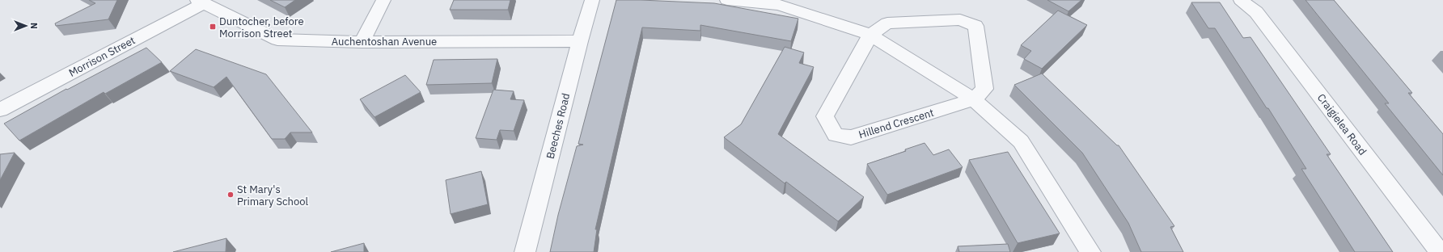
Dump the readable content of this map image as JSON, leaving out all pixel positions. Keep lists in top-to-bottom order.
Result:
{
  "streets": {
    "street": [
      "Auchentoshan Avenue",
      "Morrison Street",
      "Hillend Crescent",
      "Craigielea Road",
      "Beeches Road"
    ]
  },
  "crossings": [
    ["Auchentoshan Avenue", "Morrison Street"],
    ["Auchentoshan Avenue", "Beeches Road"]
  ],
  "places": {
    "transit": ["Duntocher, before Morrison Street"],
    "other": ["St Mary's Primary School"]
  },
  "north": "right"
}
